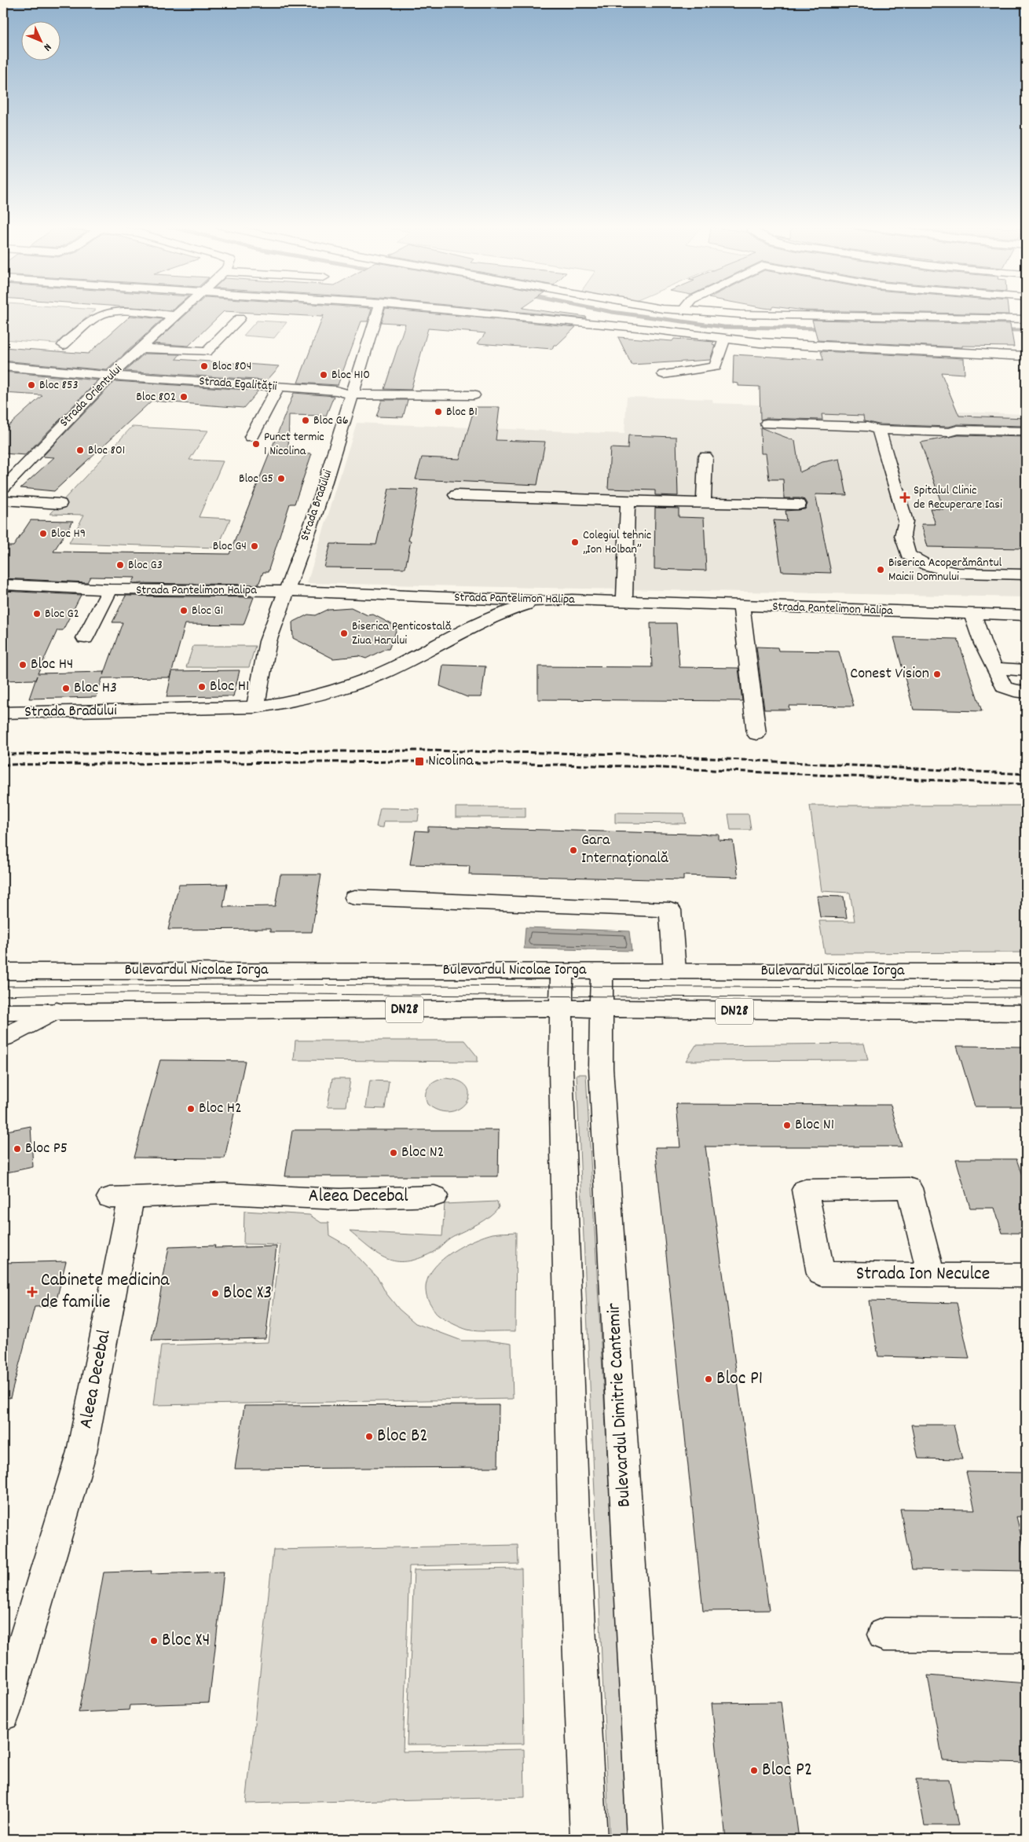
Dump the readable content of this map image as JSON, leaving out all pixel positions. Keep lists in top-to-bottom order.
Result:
{
  "streets": {
    "street": [
      "Strada Egalității",
      "Strada Orientului",
      "Strada Bradului",
      "Strada Pantelimon Halipa",
      "Bulevardul Nicolae Iorga",
      "DN28",
      "Aleea Decebal",
      "Strada Ion Neculce",
      "Bulevardul Dimitrie Cantemir"
    ]
  },
  "crossings": [
    ["Strada Egalității", "Strada Orientului"],
    ["Strada Egalității", "Strada Bradului"],
    ["Strada Bradului", "Strada Pantelimon Halipa"],
    ["Bulevardul Nicolae Iorga", "Bulevardul Dimitrie Cantemir"],
    ["DN28", "Bulevardul Dimitrie Cantemir"]
  ],
  "places": {
    "other": [
      "Bloc 804",
      "Bloc H10",
      "Bloc 853",
      "Bloc 802",
      "Bloc B1",
      "Bloc G6",
      "Punct termic 1 Nicolina",
      "Bloc 801",
      "Bloc G5",
      "Bloc H9",
      "Colegiul tehnic „Ion Holban”",
      "Bloc G4",
      "Bloc G3",
      "Biserica Acoperământul Maicii Domnului",
      "Bloc G1",
      "Bloc G2",
      "Biserica Penticostală Ziua Harului",
      "Bloc H4",
      "Conest Vision",
      "Bloc H1",
      "Bloc H3",
      "Gara Internațională",
      "Bloc H2",
      "Bloc N1",
      "Bloc P5",
      "Bloc N2",
      "Bloc X3",
      "Bloc P1",
      "Bloc B2",
      "Bloc X4",
      "Bloc P2"
    ],
    "health": ["Spitalul Clinic de Recuperare Iasi", "Cabinete medicina de familie"],
    "transit": ["Nicolina"]
  },
  "north": "bottom right"
}
